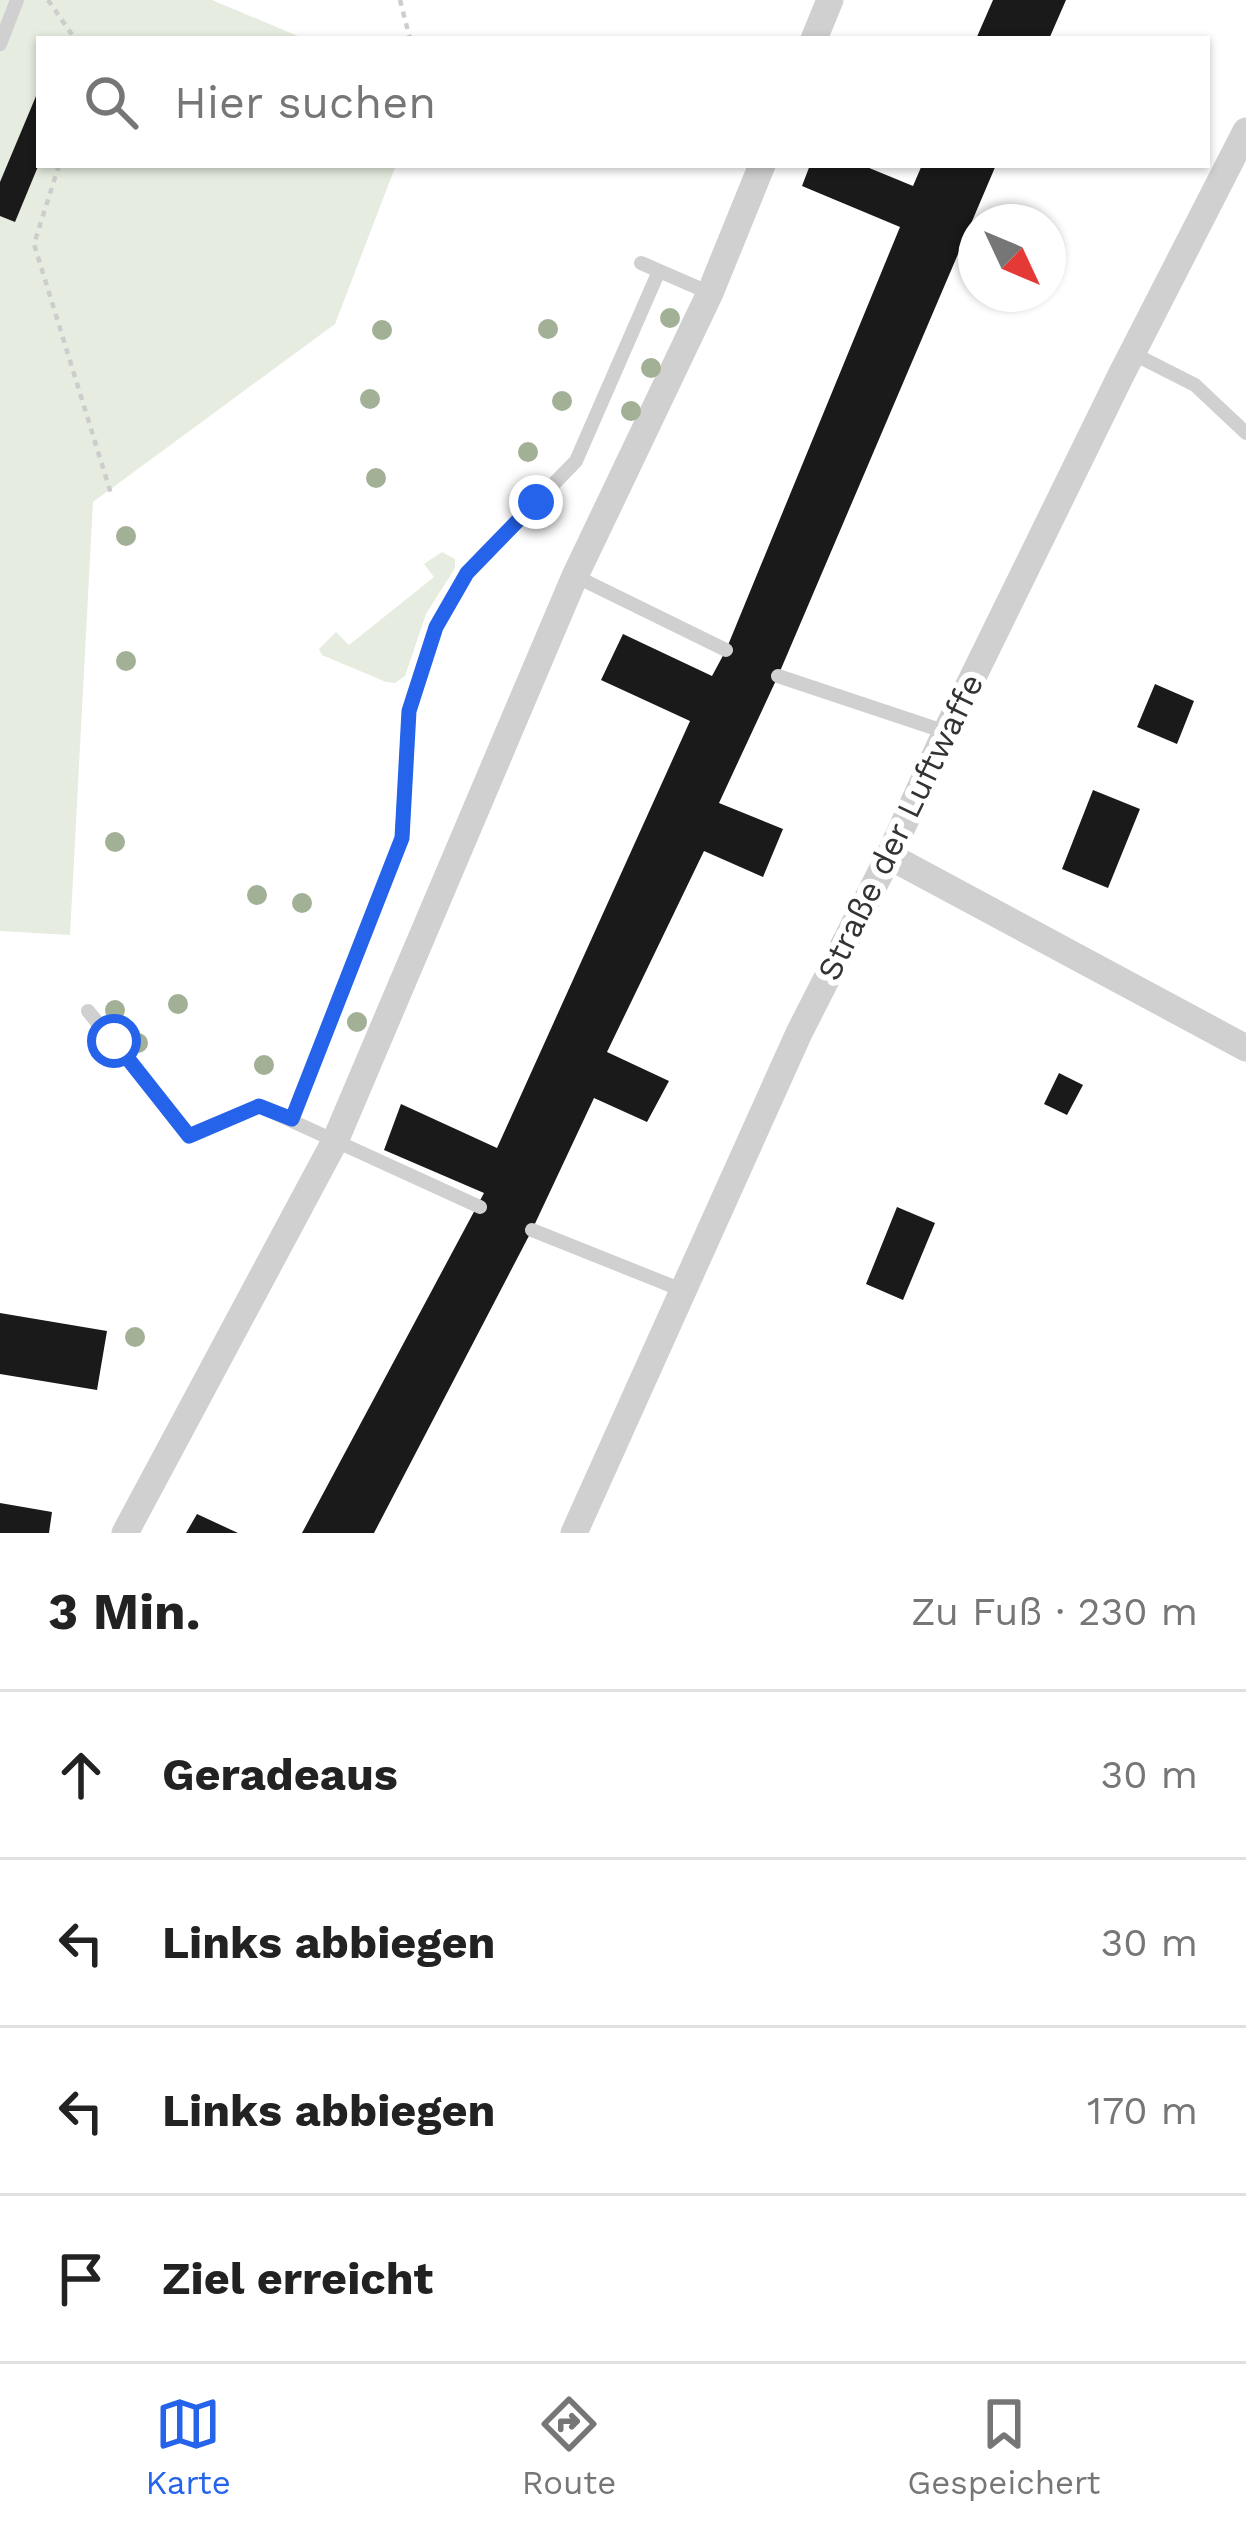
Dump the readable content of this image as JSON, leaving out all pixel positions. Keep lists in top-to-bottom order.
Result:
{
  "streets": {
    "street": ["Straße der Luftwaffe"]
  },
  "north": "bottom right",
  "page": {
    "search": "Hier suchen",
    "heading": ["3 Min.", "Zu Fuß · 230 m"],
    "list": [
      ["Geradeaus", "30 m"],
      ["Links abbiegen", "30 m"],
      ["Links abbiegen", "170 m"],
      "Ziel erreicht"
    ],
    "nav": ["Karte", "Route", "Gespeichert"]
  }
}
